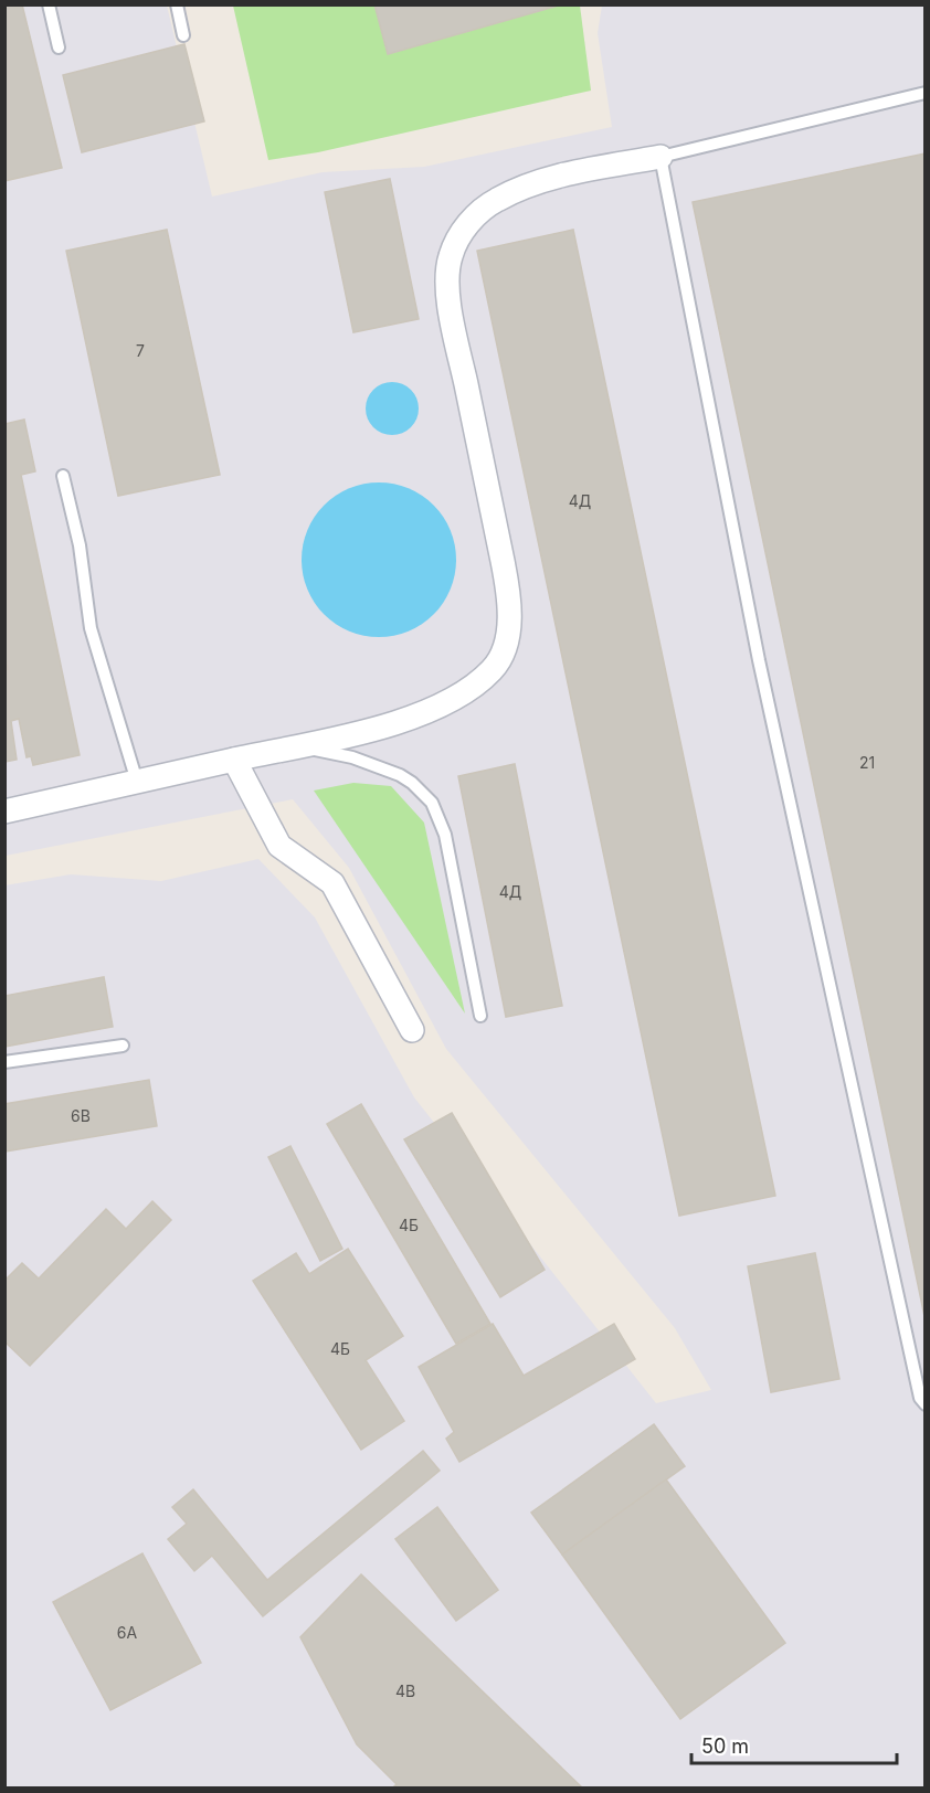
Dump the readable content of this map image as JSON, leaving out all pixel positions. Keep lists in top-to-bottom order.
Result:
{
  "house_numbers": [
    "7",
    "4Д",
    "21",
    "4Д",
    "6В",
    "4Б",
    "4Б",
    "6А",
    "4В"
  ],
  "scale_bar": "50 m"
}
